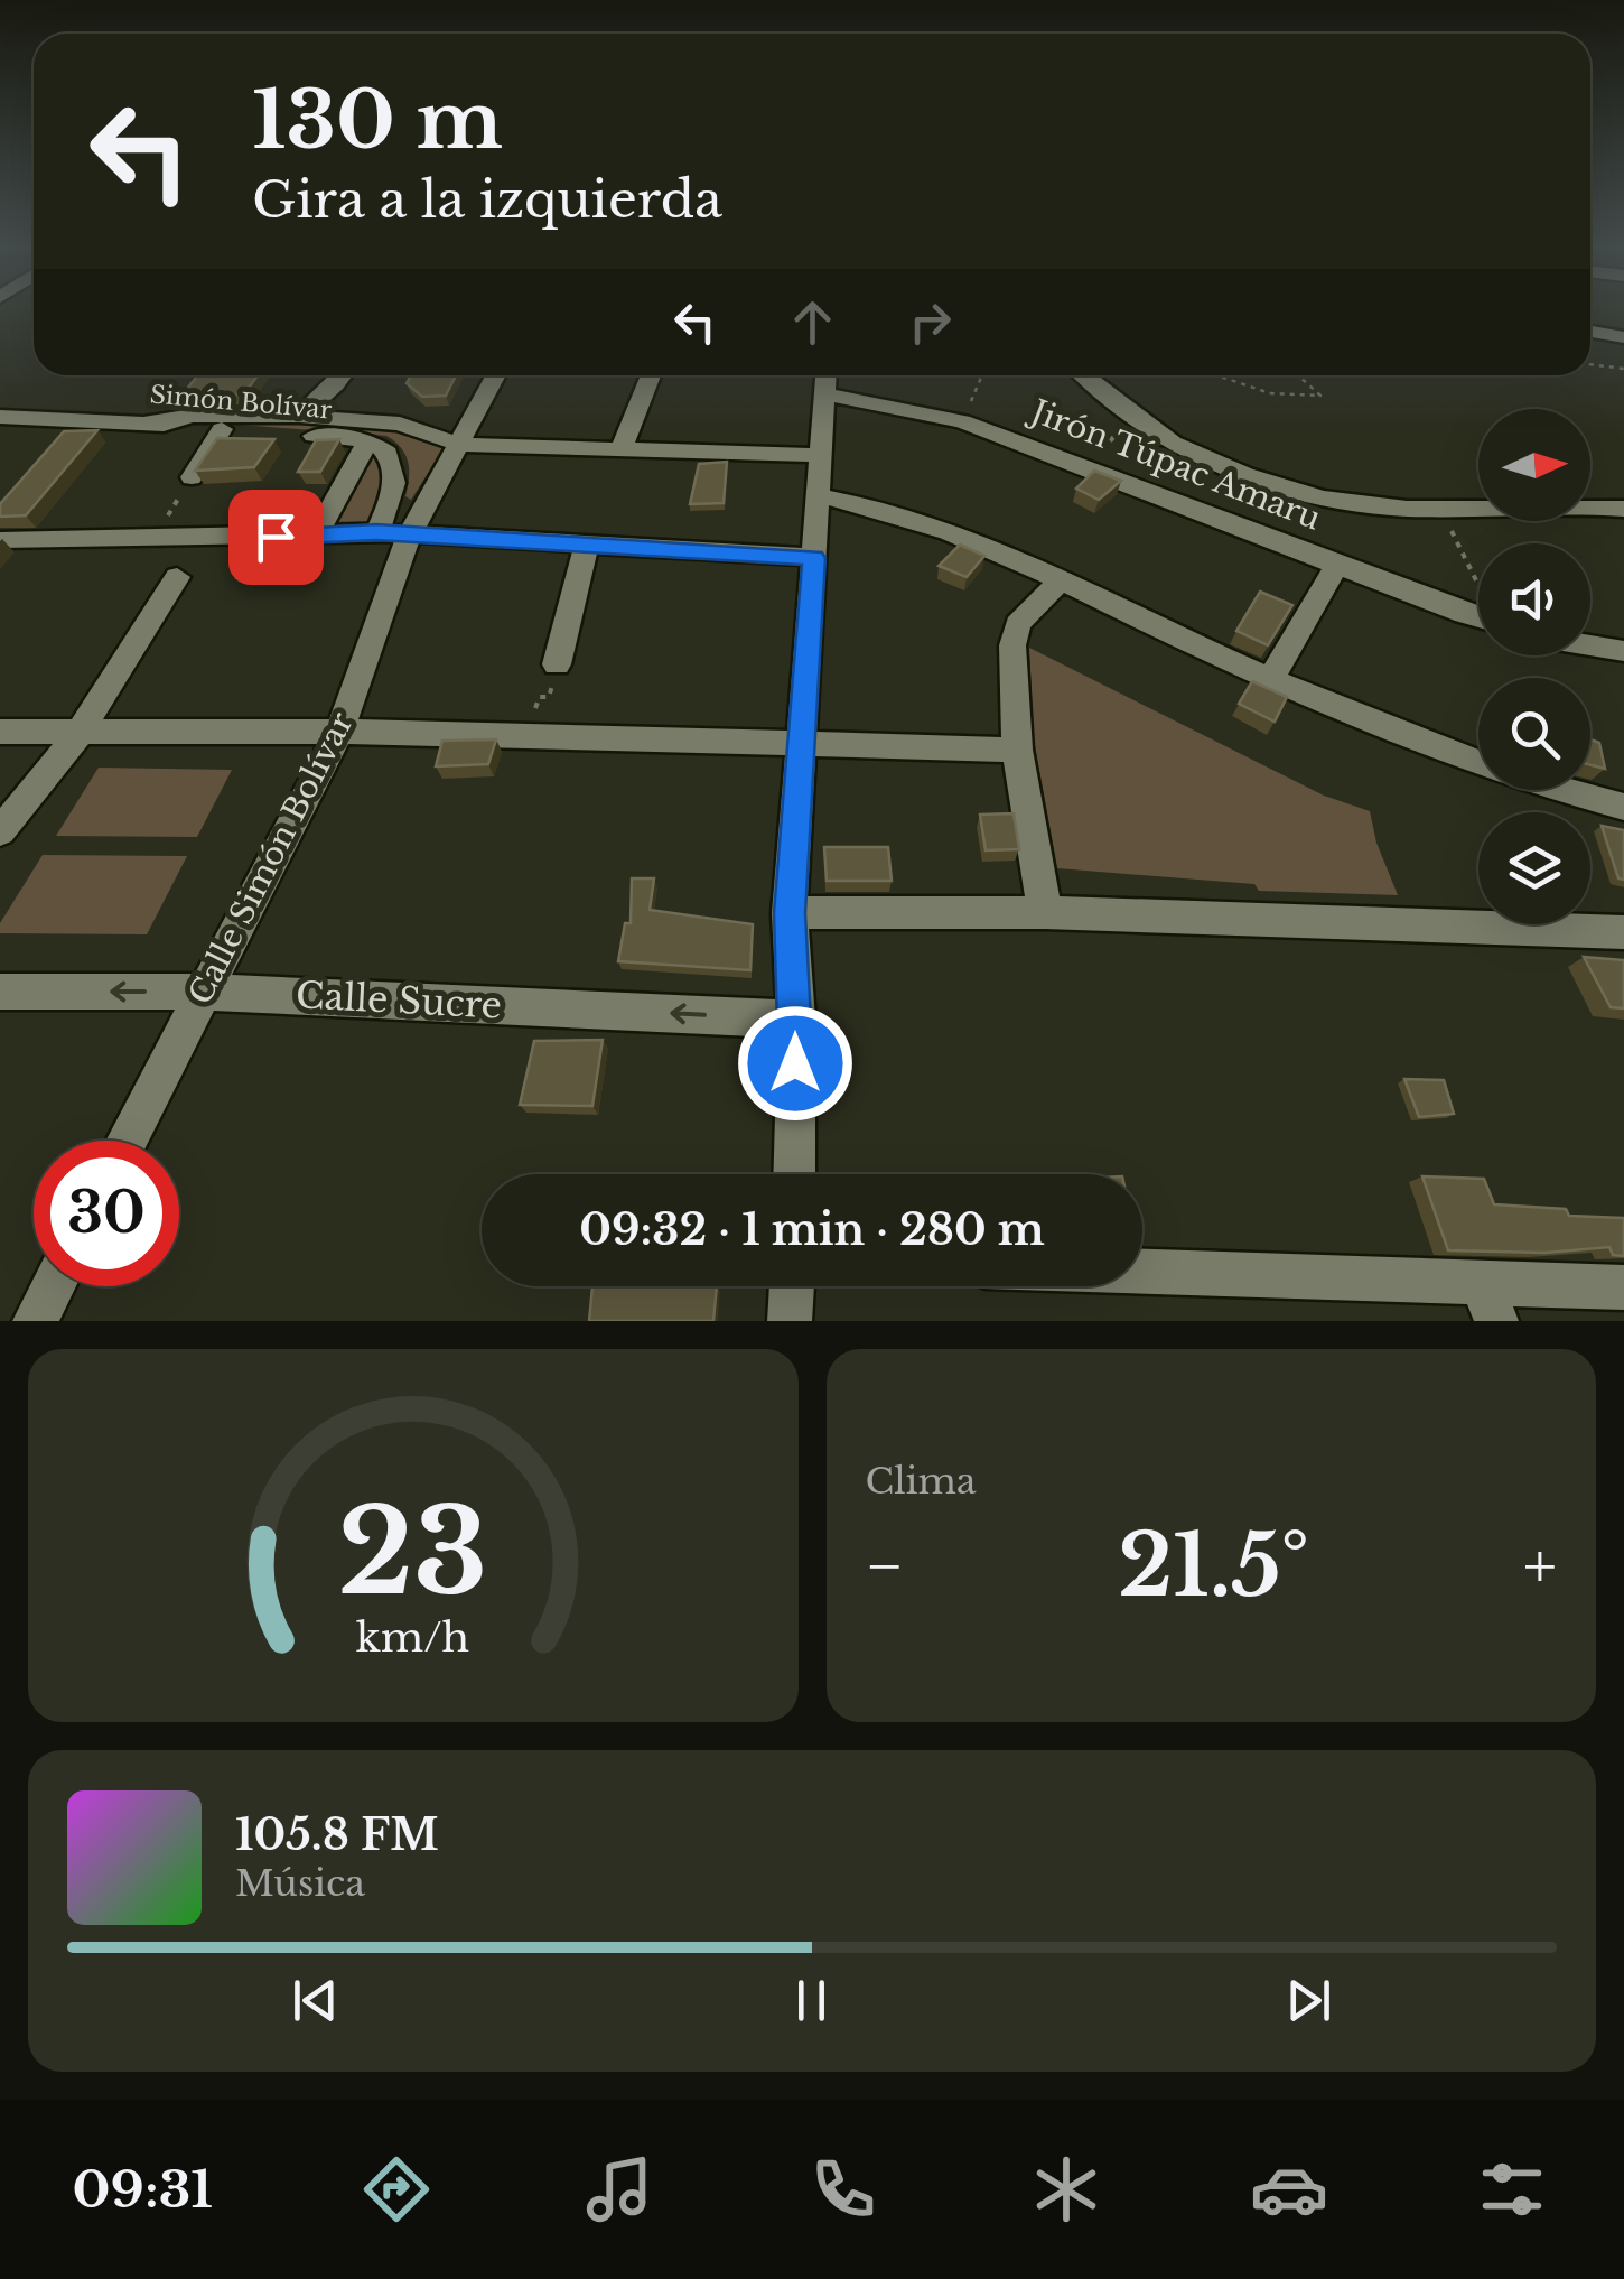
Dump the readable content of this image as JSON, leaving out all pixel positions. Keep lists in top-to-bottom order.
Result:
{
  "streets": {
    "street": [
      "Simón Bolívar",
      "Jirón Túpac Amaru",
      "Calle Simón Bolívar",
      "Calle Sucre"
    ]
  },
  "crossings": [
    ["Calle Simón Bolívar", "Calle Sucre"]
  ],
  "one_way": ["Calle Sucre"],
  "north": "right",
  "page": {
    "turn": ["130 m", "Gira a la izquierda"],
    "limit": "30",
    "trip": "09:32 · 1 min · 280 m",
    "tile": "Clima",
    "heat": ["−", "21.5°", "+"],
    "song": ["105.8 FM", "Música"],
    "tabs": "09:31",
    "gauge": ["23", "km/h"]
  }
}
